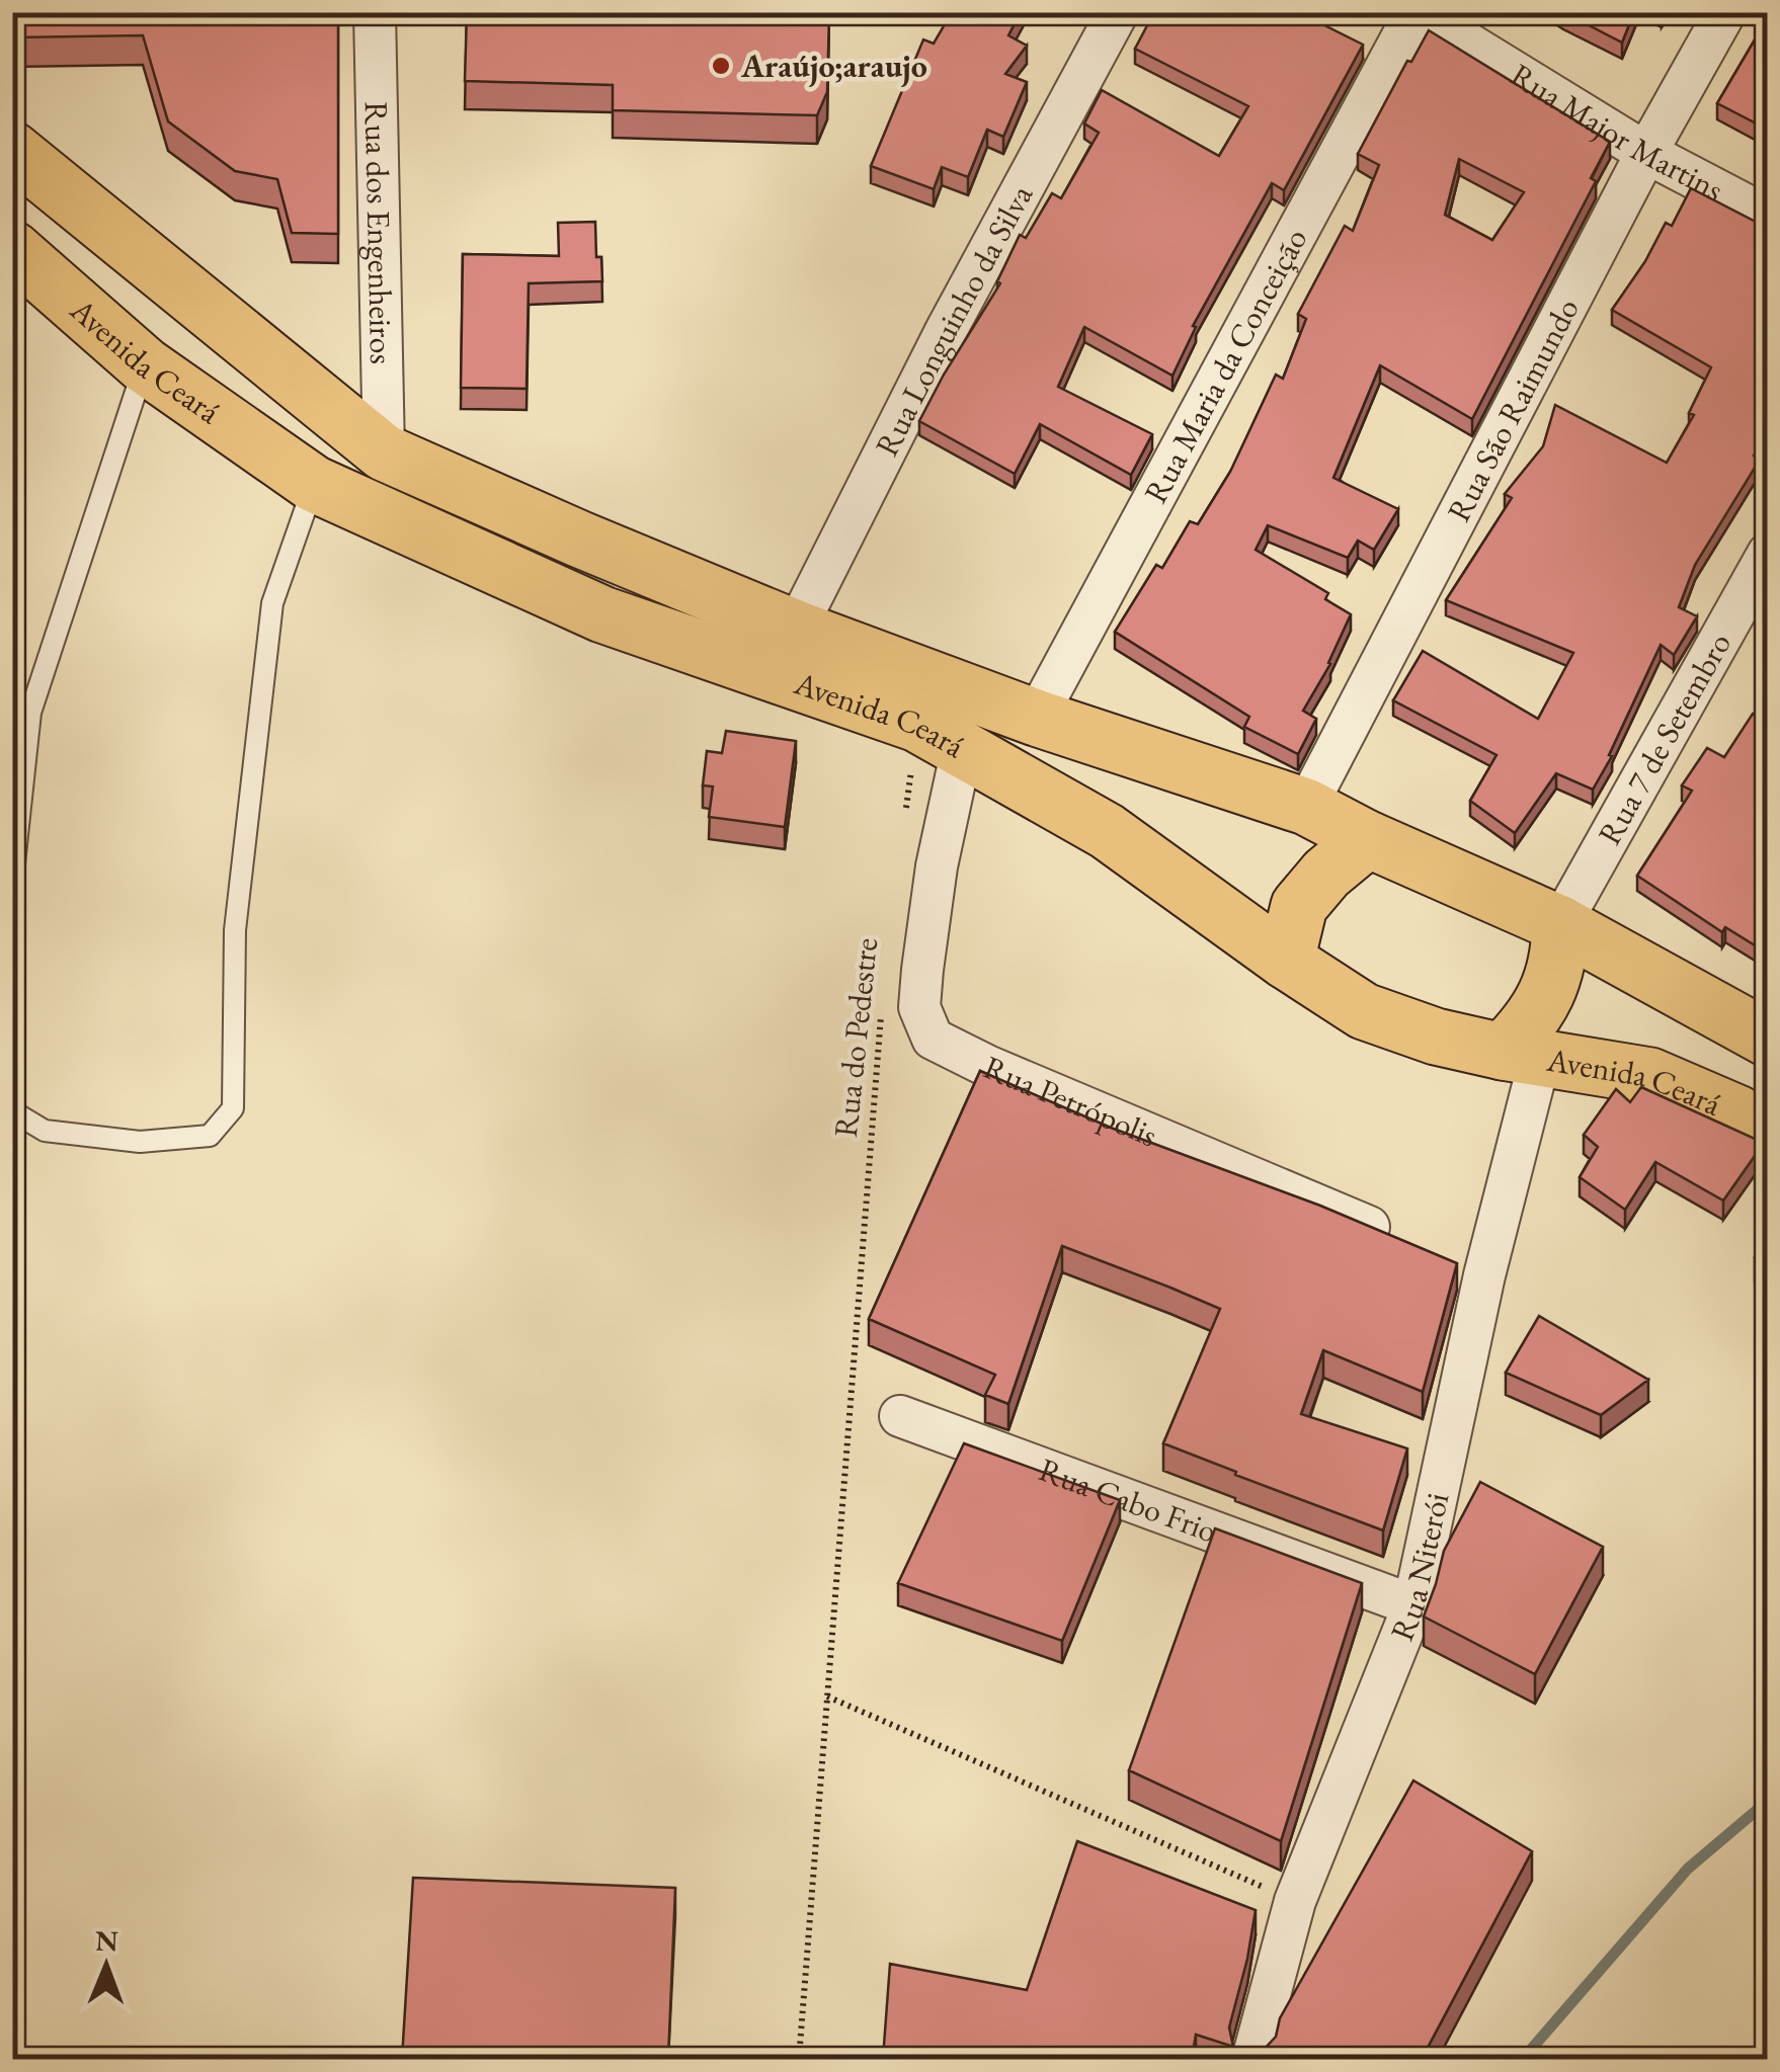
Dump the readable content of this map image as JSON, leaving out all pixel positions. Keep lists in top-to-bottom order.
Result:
{
  "streets": {
    "main road": ["Avenida Ceará"],
    "street": [
      "Rua Major Martins",
      "Rua dos Engenheiros",
      "Rua Longuinho da Silva",
      "Rua Maria da Conceição",
      "Rua São Raimundo",
      "Rua 7 de Setembro",
      "Rua Petrópolis",
      "Rua Cabo Frio",
      "Rua Niterói"
    ],
    "path": ["Rua do Pedestre"]
  },
  "crossings": [
    ["Rua Major Martins", "Rua Maria da Conceição"],
    ["Rua Major Martins", "Rua São Raimundo"],
    ["Rua dos Engenheiros", "Avenida Ceará"],
    ["Rua Longuinho da Silva", "Avenida Ceará"],
    ["Avenida Ceará", "Rua Maria da Conceição"],
    ["Avenida Ceará", "Rua São Raimundo"],
    ["Avenida Ceará", "Rua 7 de Setembro"],
    ["Avenida Ceará", "Rua Petrópolis"],
    ["Avenida Ceará", "Rua Niterói"],
    ["Rua Petrópolis", "Rua Niterói"],
    ["Rua Cabo Frio", "Rua Niterói"]
  ],
  "places": ["Araújo;araujo"],
  "north": "top"
}
